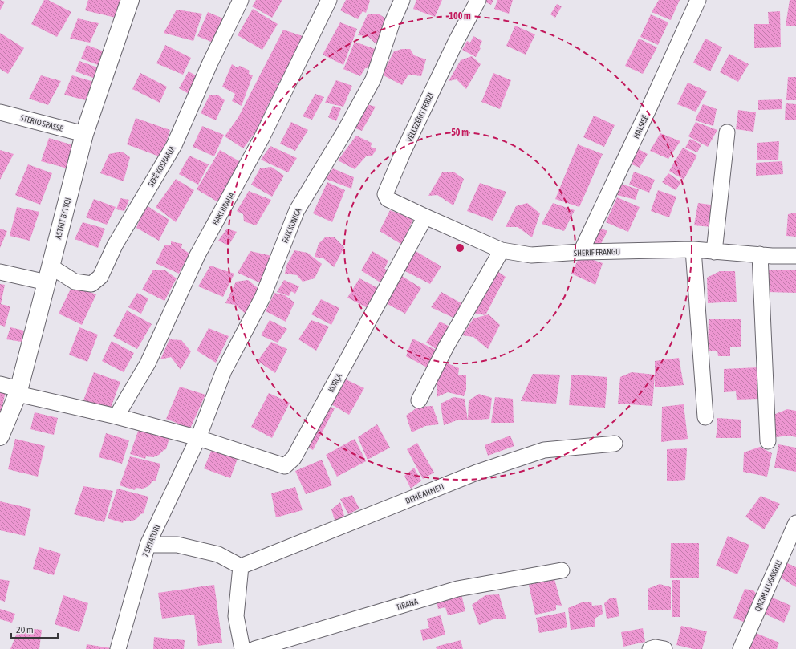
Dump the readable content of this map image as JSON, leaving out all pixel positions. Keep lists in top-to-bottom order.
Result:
{
  "streets": {
    "street": [
      "VËLLEZËRIT FERIZI",
      "STERJO SPASSE",
      "MALSISË",
      "SEFË KOSHARJA",
      "HAKI BRAHA",
      "ASTRIT BYTYQI",
      "FAIK KONICA",
      "SHERIF FRANGU",
      "KORÇA",
      "DEMË AHMETI",
      "7 SHTATORI",
      "QAZIM LLUGAXHIU",
      "TIRANA"
    ]
  },
  "crossings": [
    ["VËLLEZËRIT FERIZI", "SHERIF FRANGU"],
    ["VËLLEZËRIT FERIZI", "KORÇA"],
    ["STERJO SPASSE", "ASTRIT BYTYQI"],
    ["MALSISË", "SHERIF FRANGU"],
    ["SEFË KOSHARJA", "ASTRIT BYTYQI"],
    ["FAIK KONICA", "KORÇA"],
    ["FAIK KONICA", "7 SHTATORI"],
    ["SHERIF FRANGU", "KORÇA"],
    ["KORÇA", "7 SHTATORI"]
  ],
  "scale_bar": "20 m",
  "rings": ["100 m", "50 m"]
}
